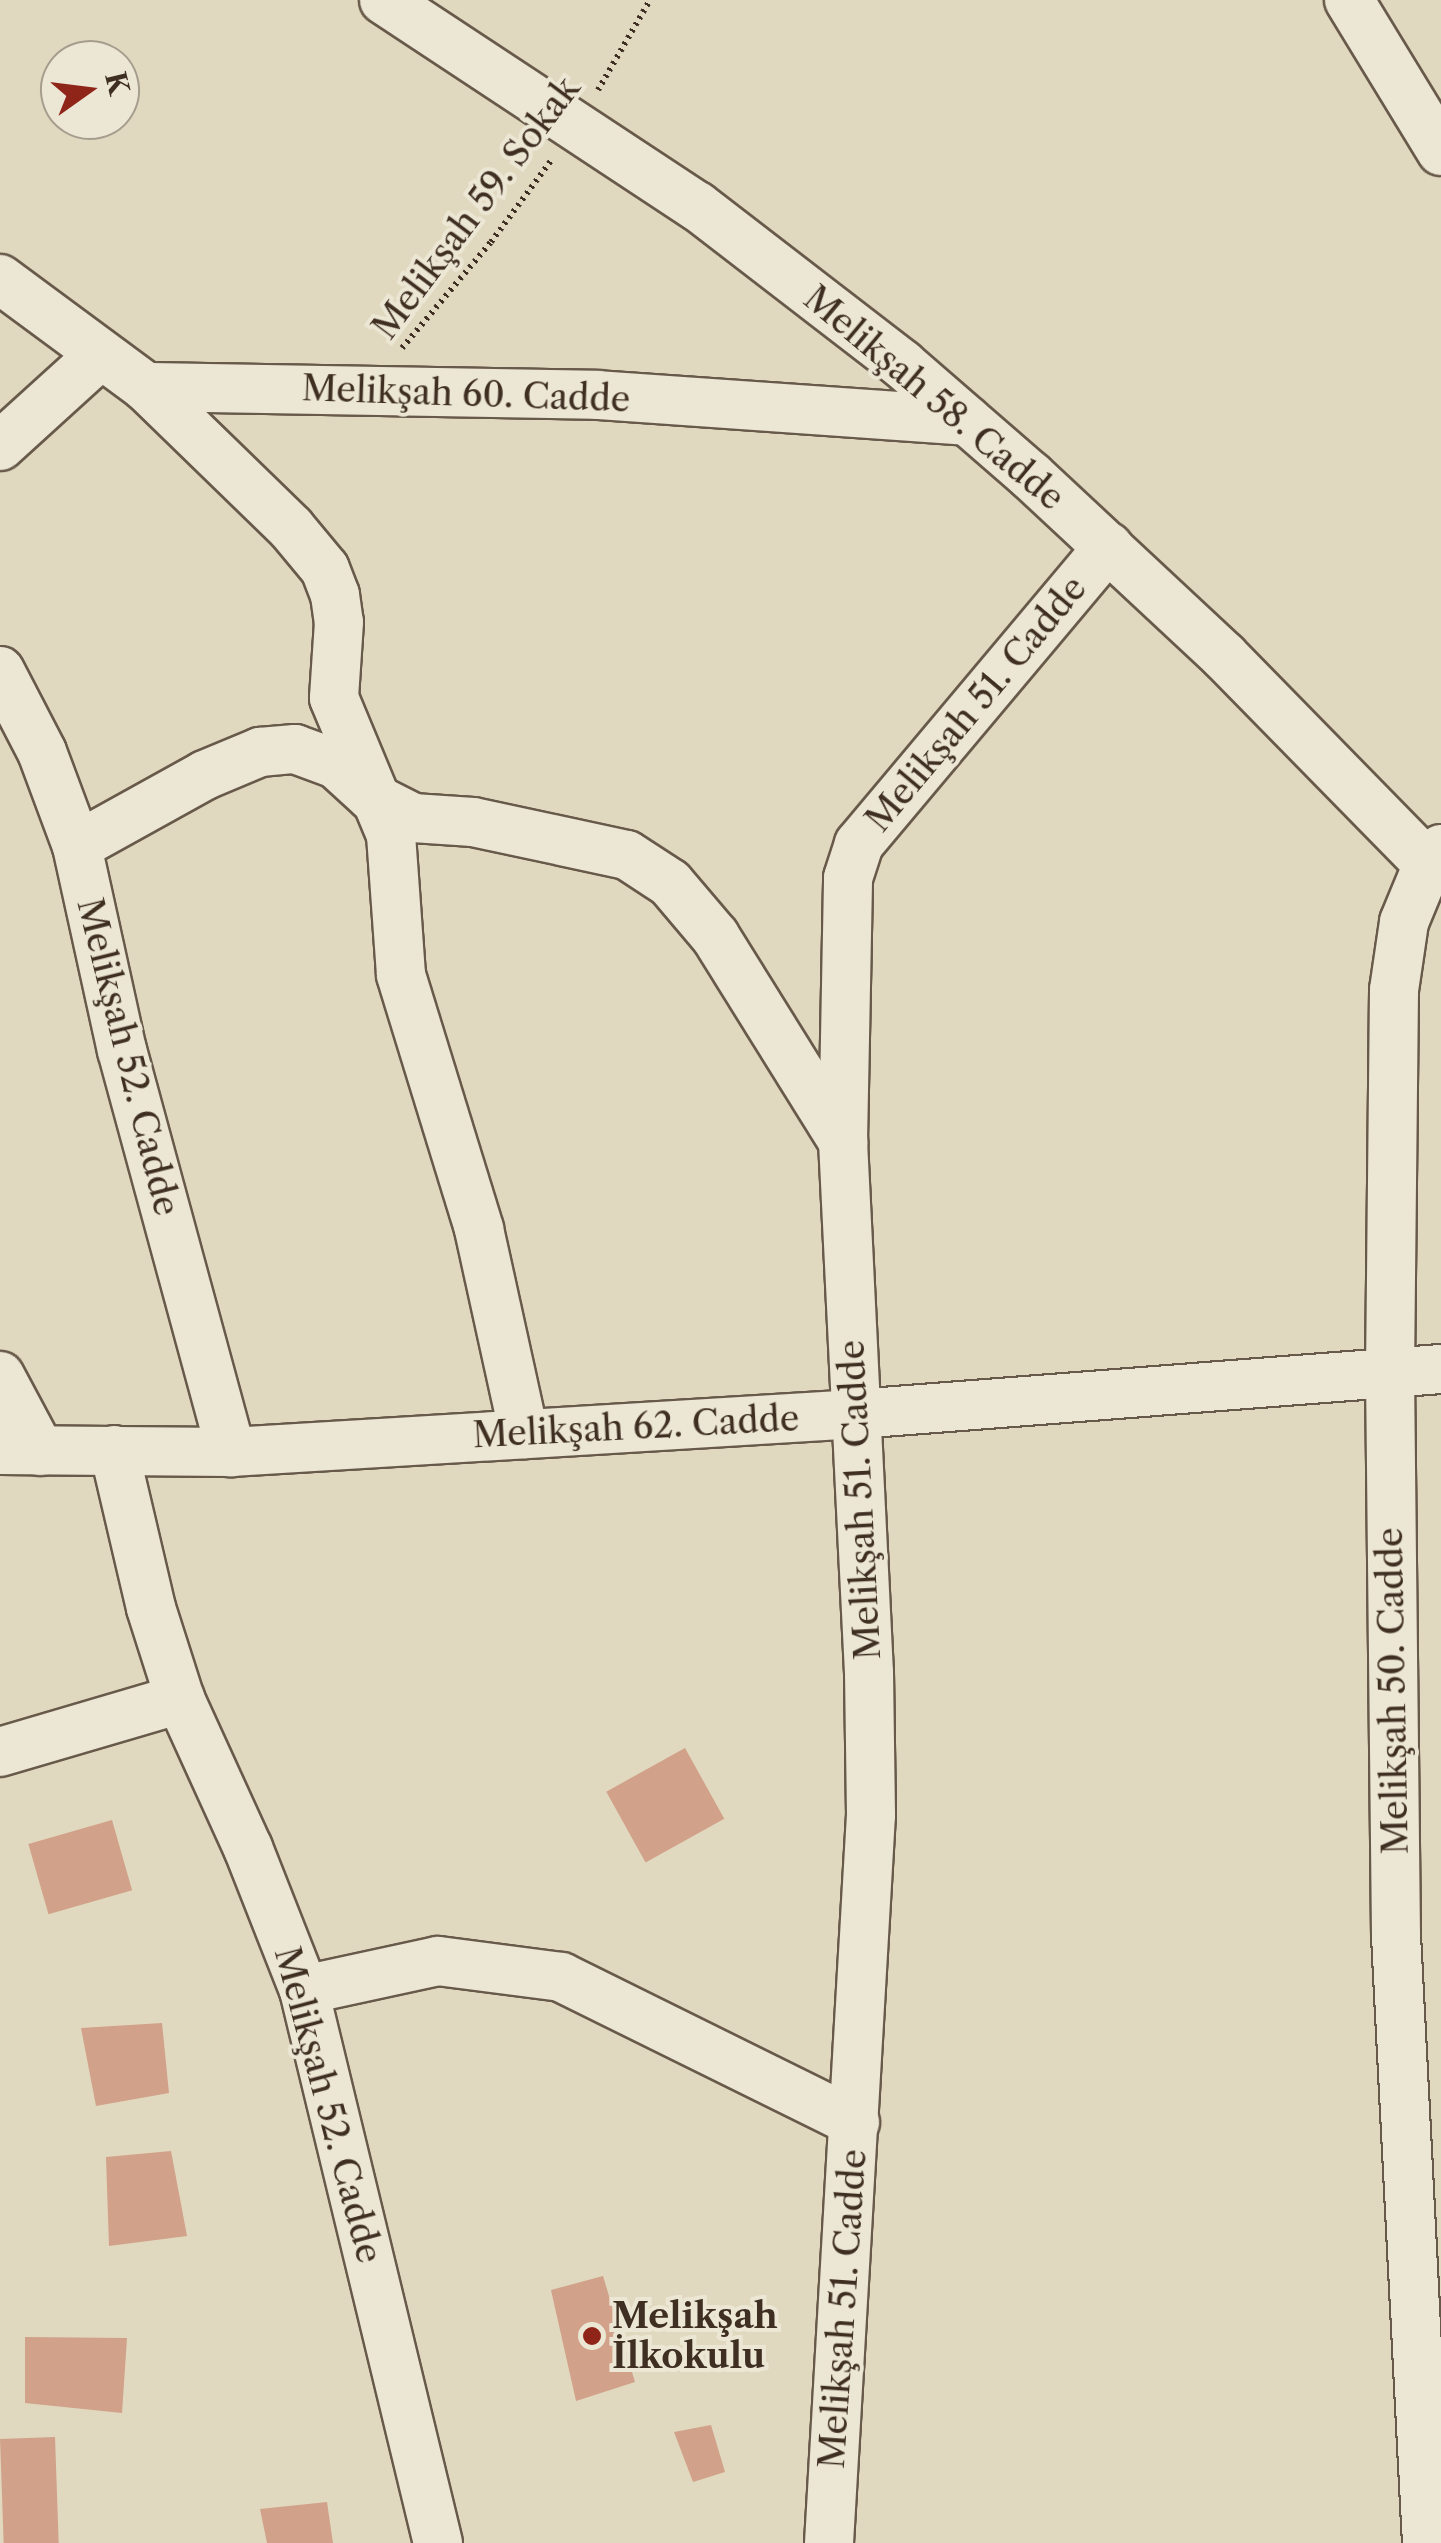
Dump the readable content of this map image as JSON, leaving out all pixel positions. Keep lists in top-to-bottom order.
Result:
{
  "streets": {
    "street": [
      "Melikşah 60. Cadde",
      "Melikşah 58. Cadde",
      "Melikşah 51. Cadde",
      "Melikşah 52. Cadde",
      "Melikşah 62. Cadde",
      "Melikşah 50. Cadde"
    ],
    "path": ["Melikşah 59. Sokak"]
  },
  "crossings": [
    ["Melikşah 59. Sokak", "Melikşah 60. Cadde"],
    ["Melikşah 59. Sokak", "Melikşah 58. Cadde"],
    ["Melikşah 60. Cadde", "Melikşah 58. Cadde"],
    ["Melikşah 58. Cadde", "Melikşah 51. Cadde"],
    ["Melikşah 58. Cadde", "Melikşah 50. Cadde"],
    ["Melikşah 51. Cadde", "Melikşah 62. Cadde"],
    ["Melikşah 52. Cadde", "Melikşah 62. Cadde"],
    ["Melikşah 62. Cadde", "Melikşah 50. Cadde"]
  ],
  "places": ["Melikşah İlkokulu"],
  "north": "right"
}
